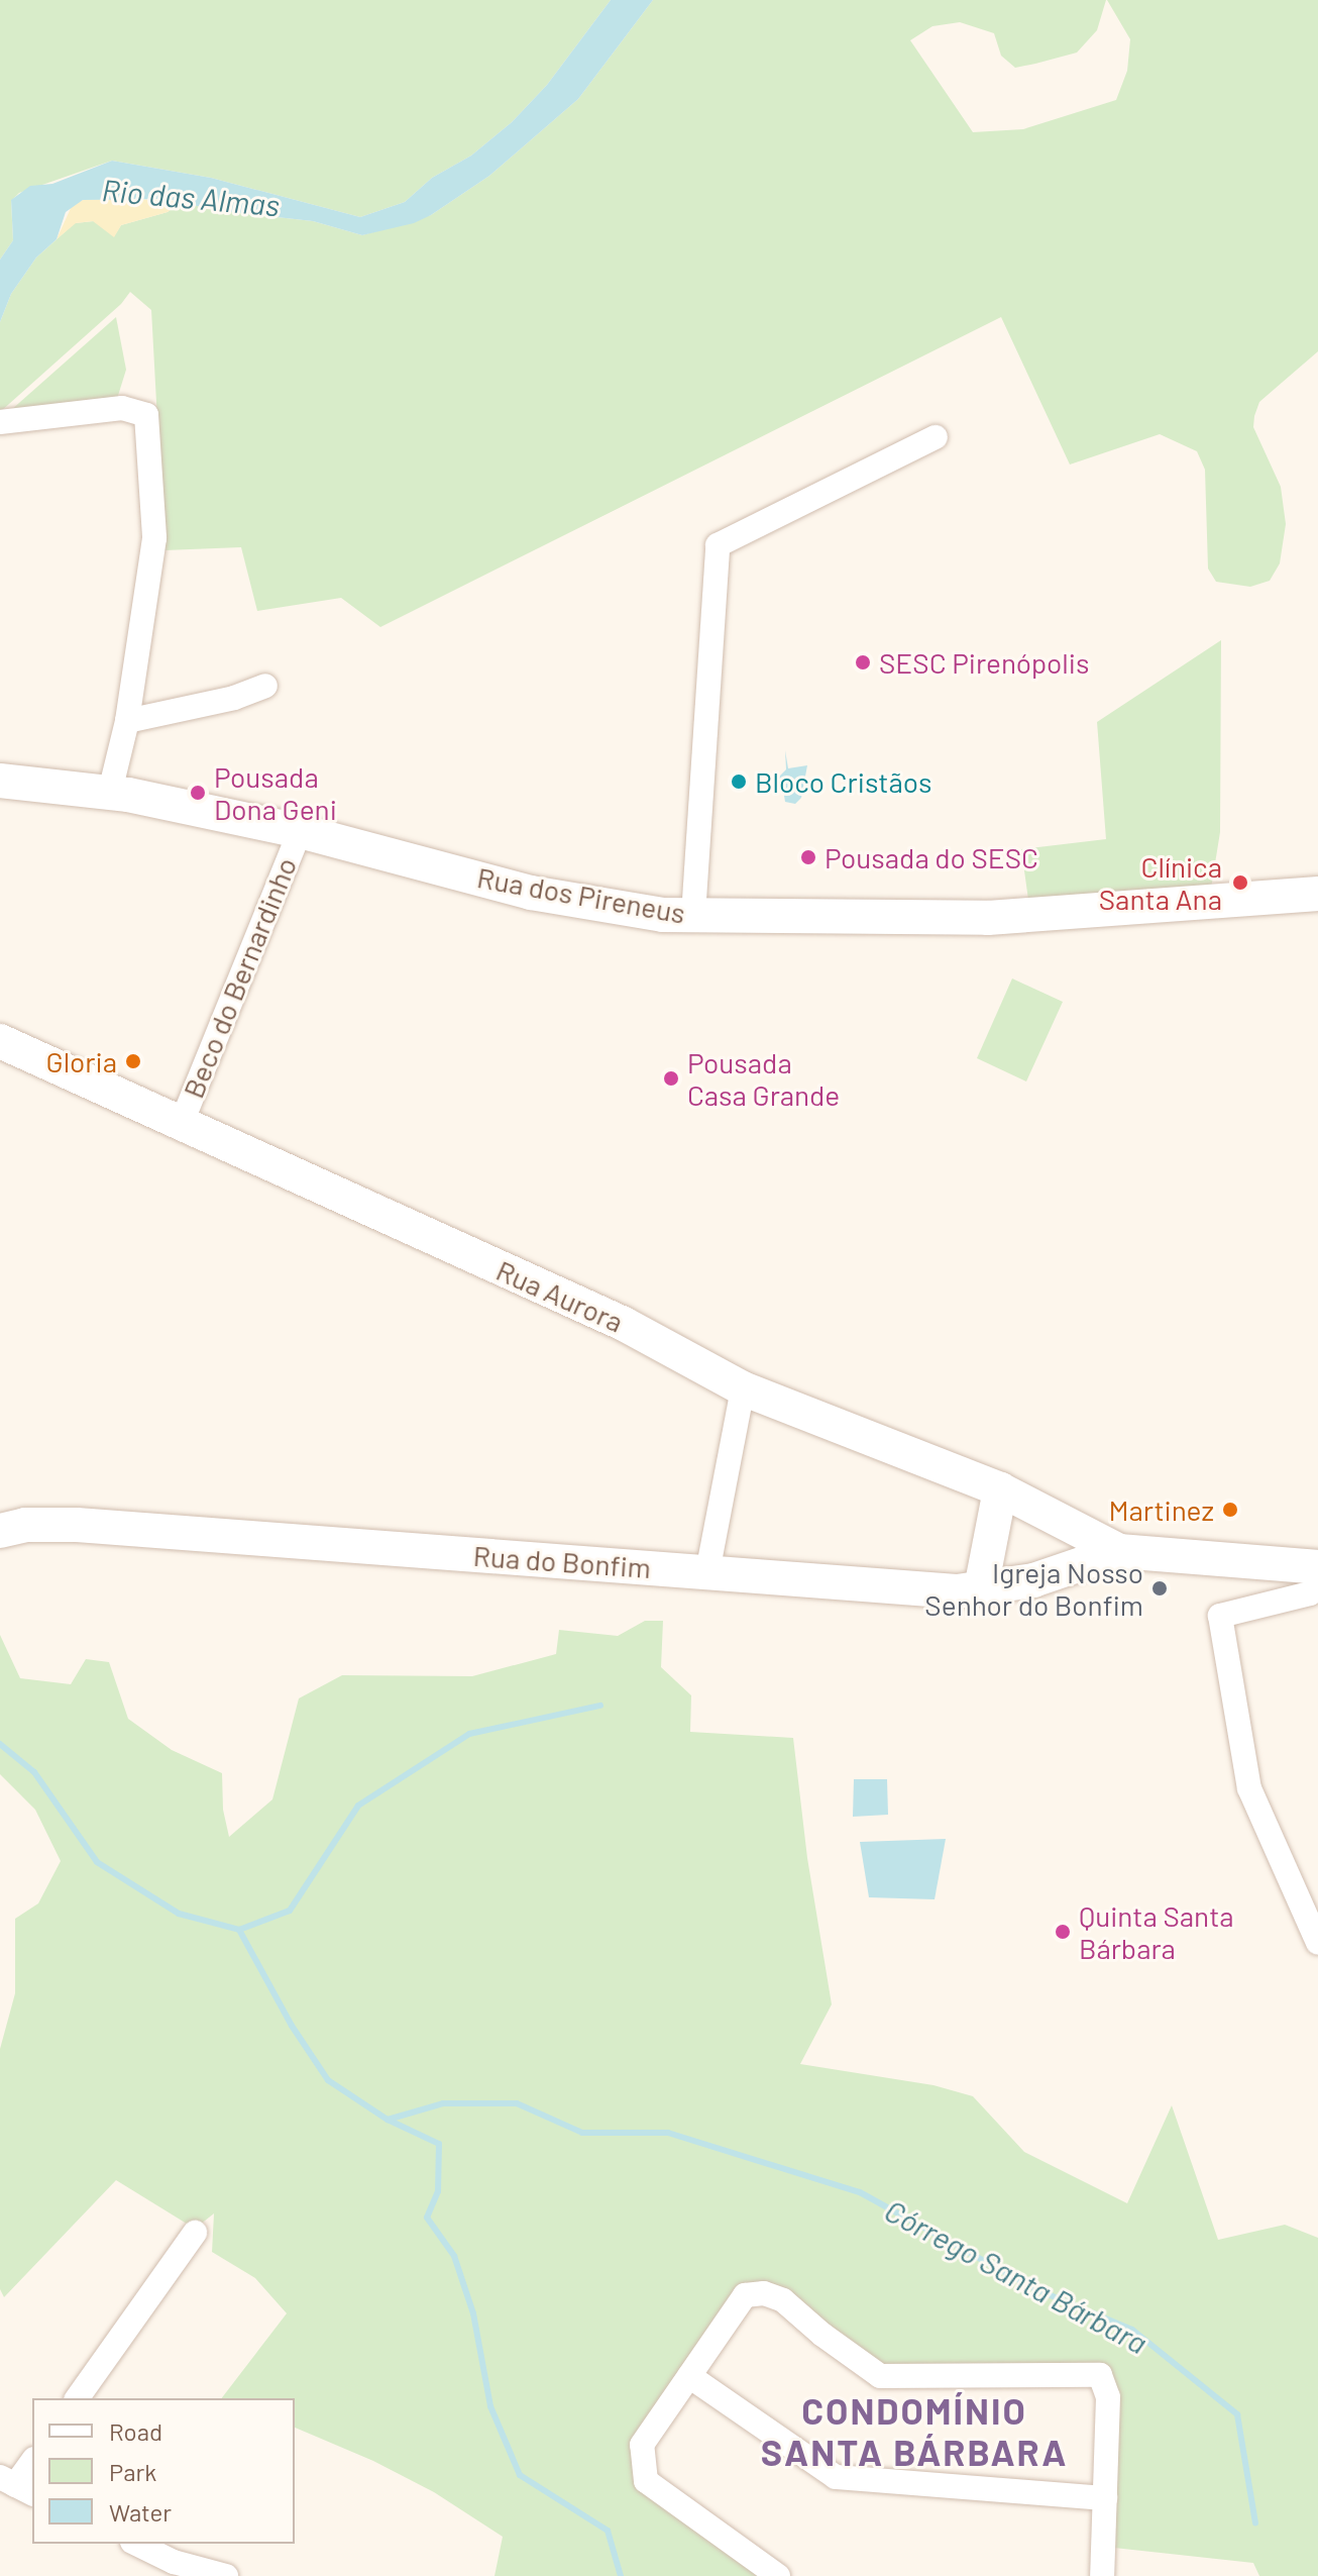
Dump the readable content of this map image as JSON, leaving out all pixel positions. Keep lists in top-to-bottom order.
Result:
{
  "streets": {
    "main road": ["Rua dos Pireneus", "Rua Aurora", "Rua do Bonfim"],
    "street": ["Beco do Bernardinho"]
  },
  "crossings": [
    ["Rua dos Pireneus", "Beco do Bernardinho"],
    ["Beco do Bernardinho", "Rua Aurora"],
    ["Rua Aurora", "Rua do Bonfim"]
  ],
  "districts": ["CONDOMÍNIO SANTA BÁRBARA"],
  "water": ["Rio das Almas", "Córrego Santa Bárbara"],
  "places": [
    "SESC Pirenópolis",
    "Bloco Cristãos",
    "Pousada Dona Geni",
    "Pousada do SESC",
    "Clínica Santa Ana",
    "Gloria",
    "Pousada Casa Grande",
    "Martinez",
    "Igreja Nosso Senhor do Bonfim",
    "Quinta Santa Bárbara"
  ],
  "legend": ["Road", "Park", "Water"]
}
